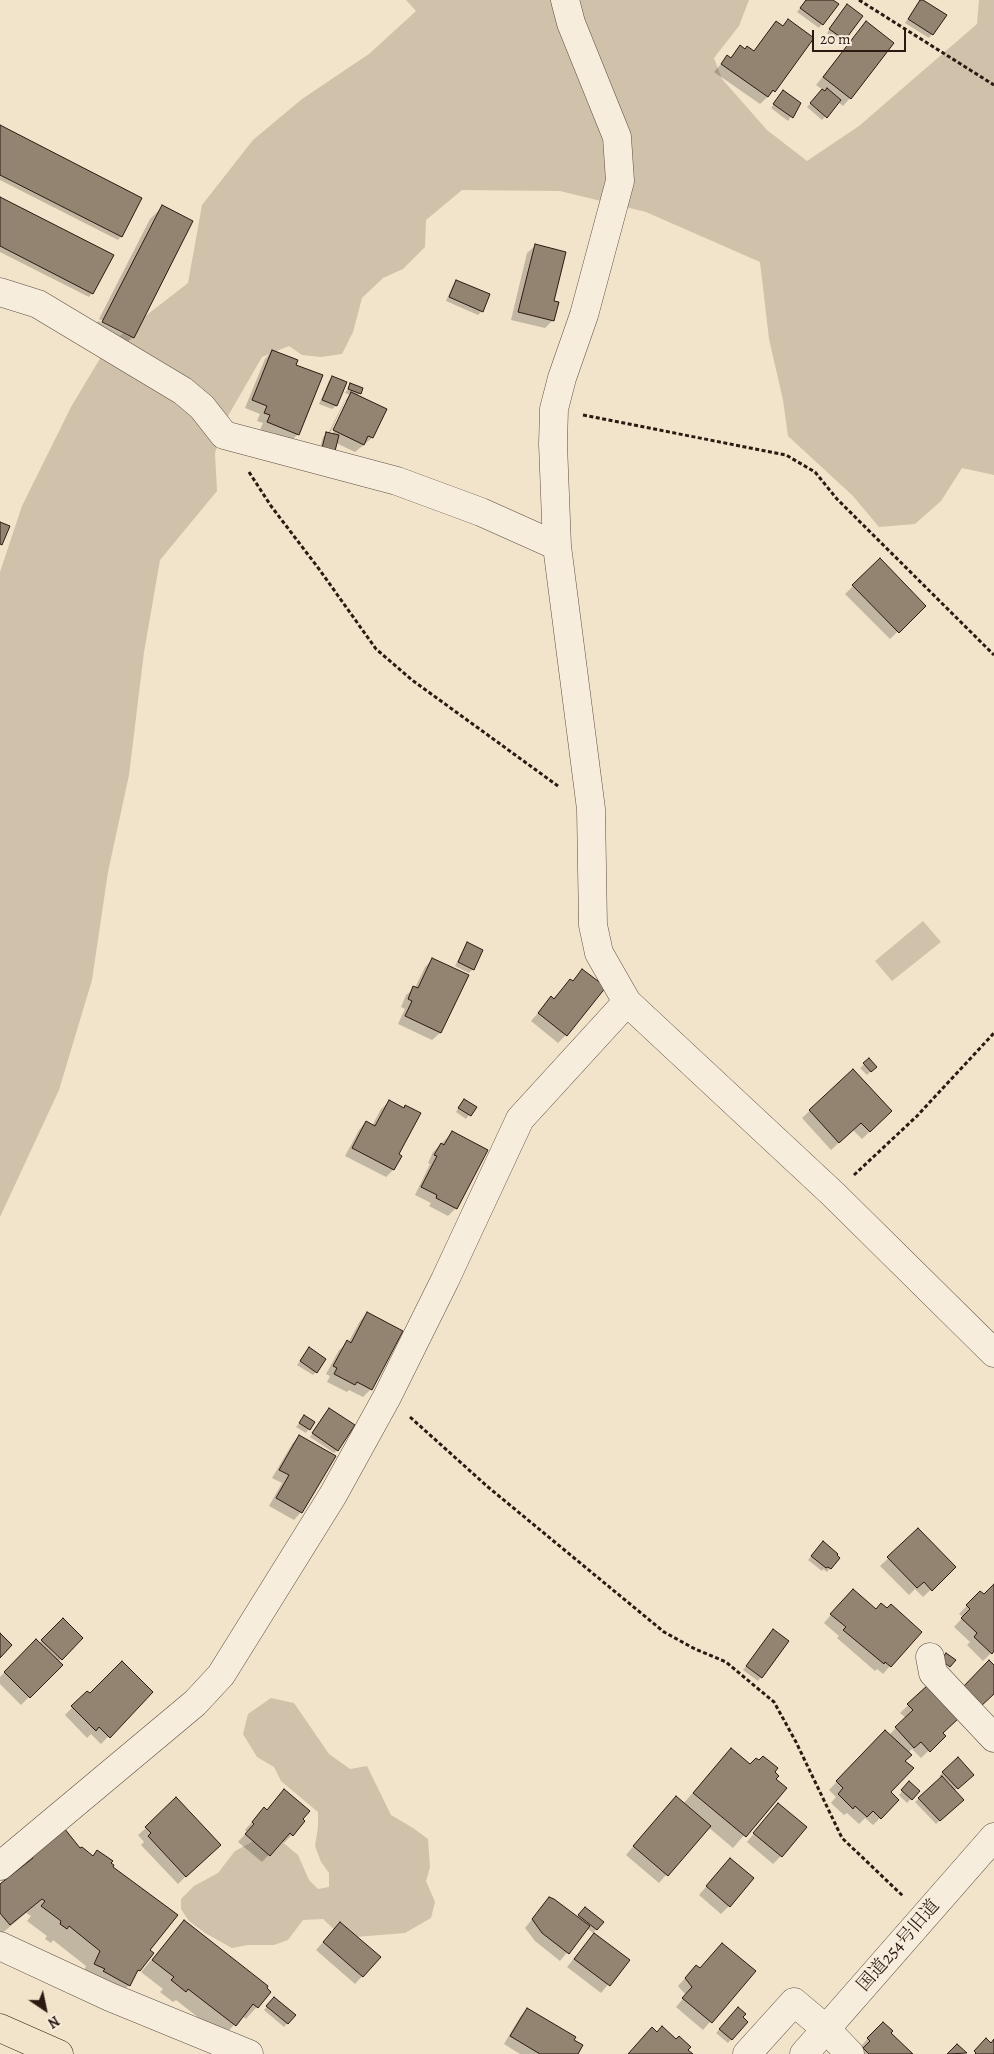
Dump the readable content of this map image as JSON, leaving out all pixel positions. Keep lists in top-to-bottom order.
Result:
{
  "streets": {
    "street": ["国道254号旧道"]
  },
  "scale_bar": "20 m",
  "north": "bottom right"
}
